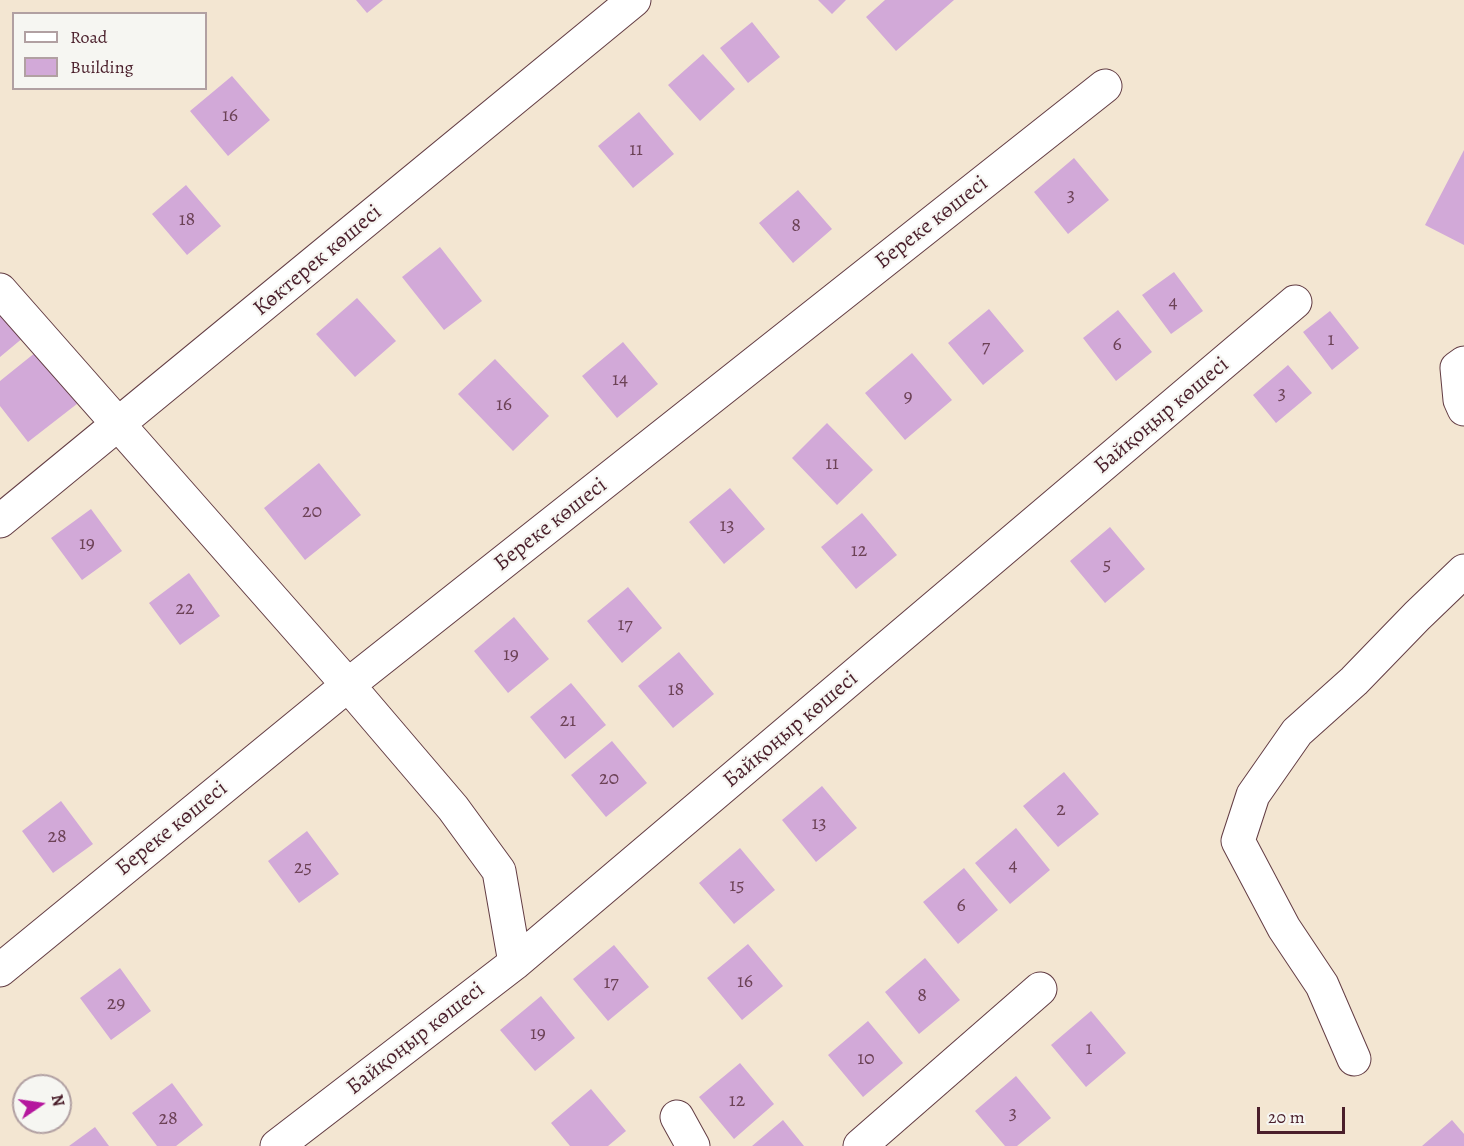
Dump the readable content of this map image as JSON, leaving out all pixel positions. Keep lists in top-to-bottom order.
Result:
{
  "streets": {
    "street": ["Береке көшесі", "Көктерек көшесі", "Байқоңыр көшесі"]
  },
  "house_numbers": [
    "16",
    "11",
    "3",
    "18",
    "8",
    "4",
    "1",
    "6",
    "7",
    "14",
    "3",
    "9",
    "16",
    "11",
    "20",
    "13",
    "19",
    "12",
    "5",
    "22",
    "17",
    "19",
    "18",
    "21",
    "20",
    "2",
    "13",
    "28",
    "4",
    "25",
    "15",
    "6",
    "16",
    "17",
    "8",
    "29",
    "19",
    "1",
    "10",
    "12",
    "3",
    "28"
  ],
  "legend": ["Road", "Building"],
  "scale_bar": "20 m",
  "north": "right"
}
